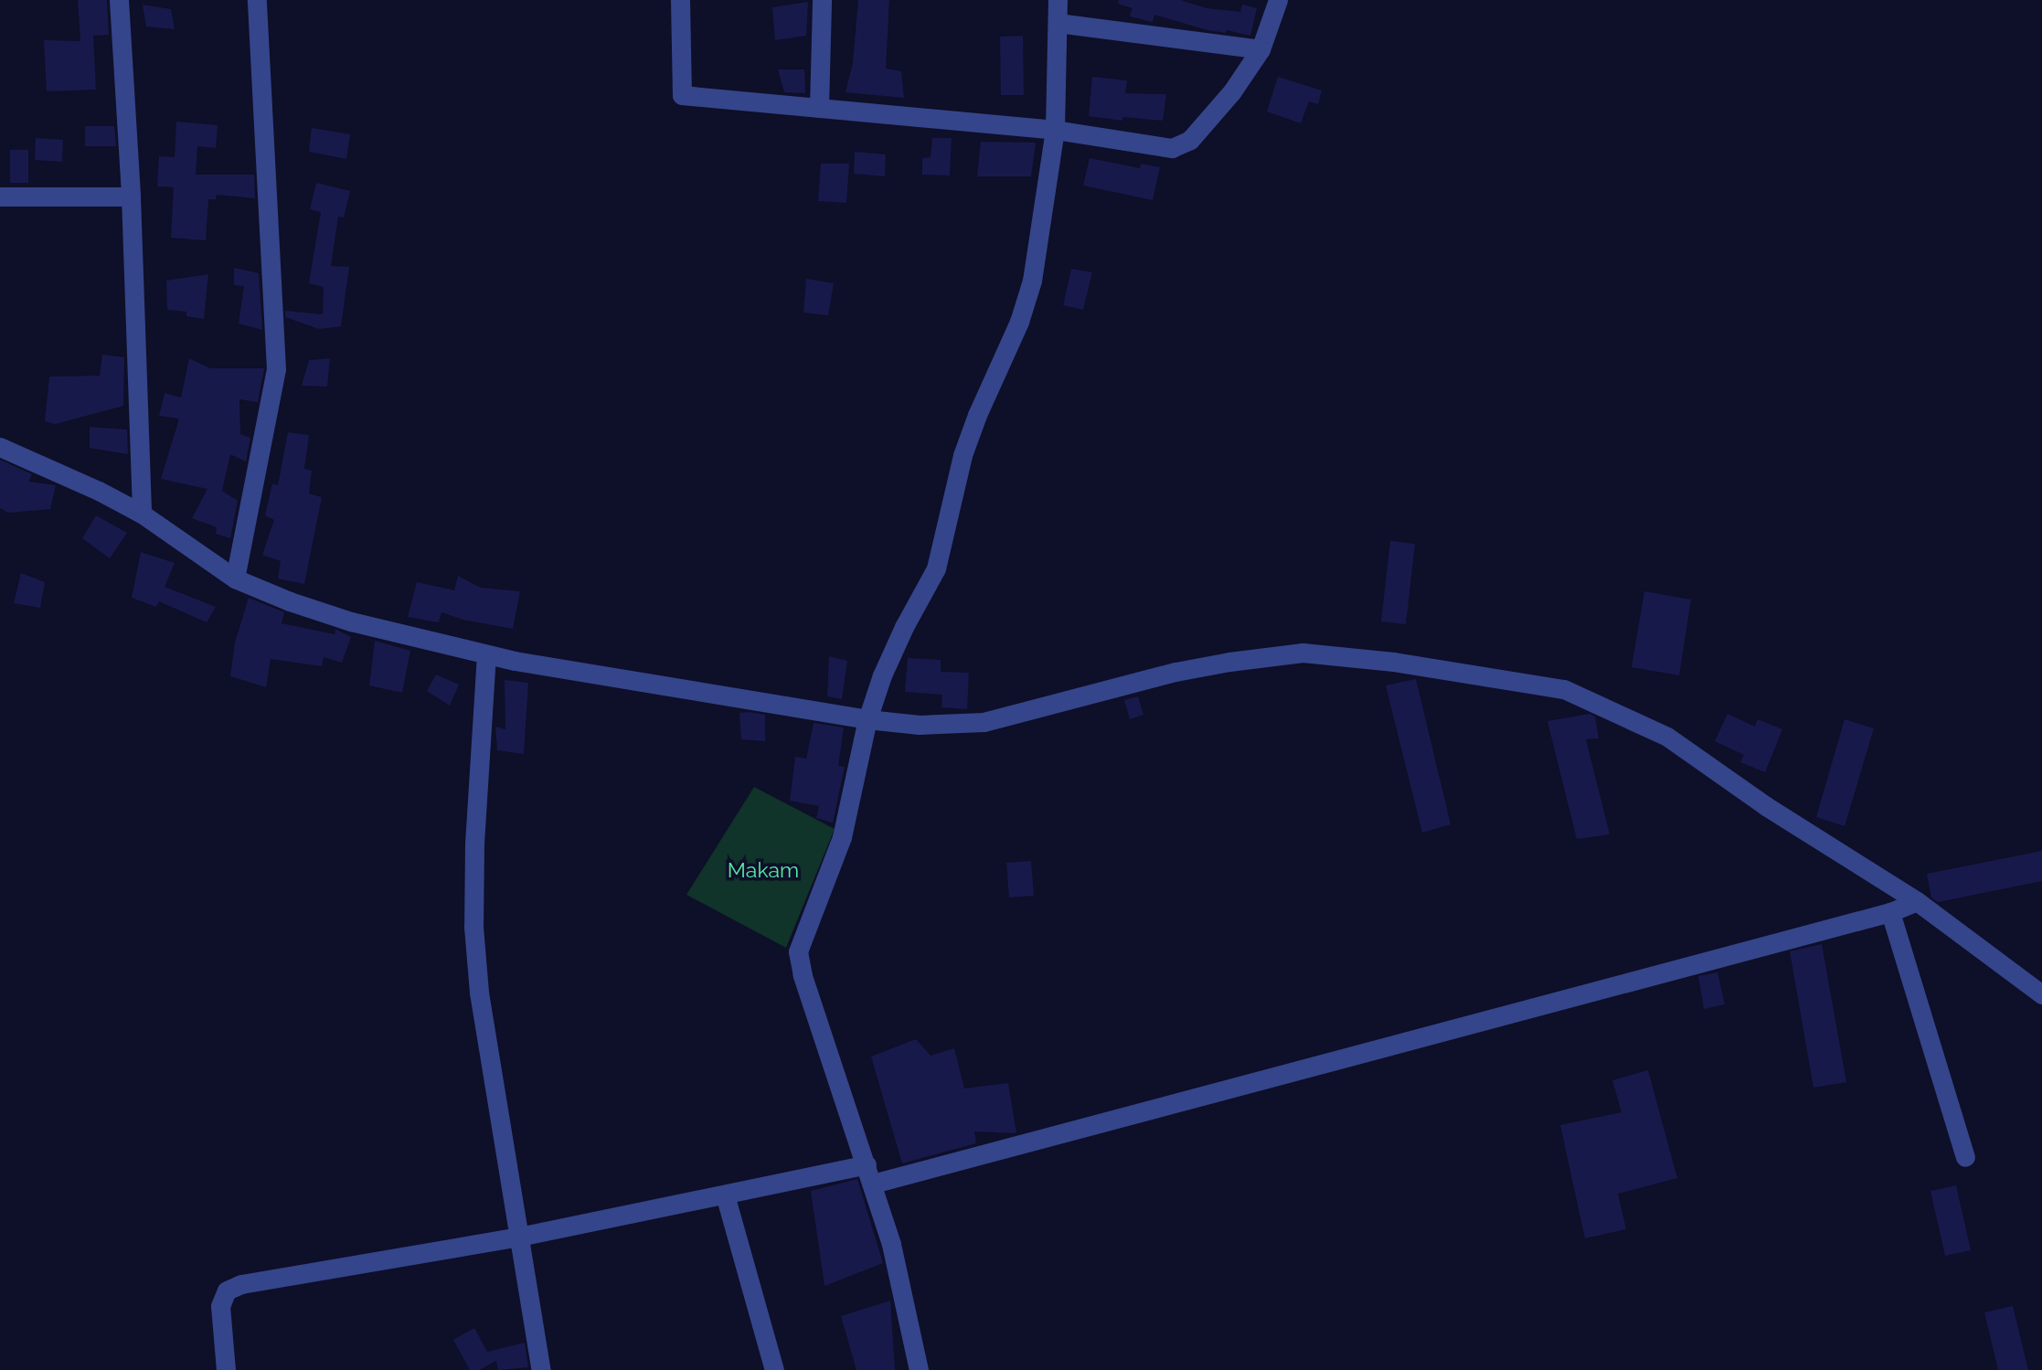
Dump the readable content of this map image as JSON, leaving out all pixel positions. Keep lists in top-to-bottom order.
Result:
{
  "parks": ["Makam"]
}
